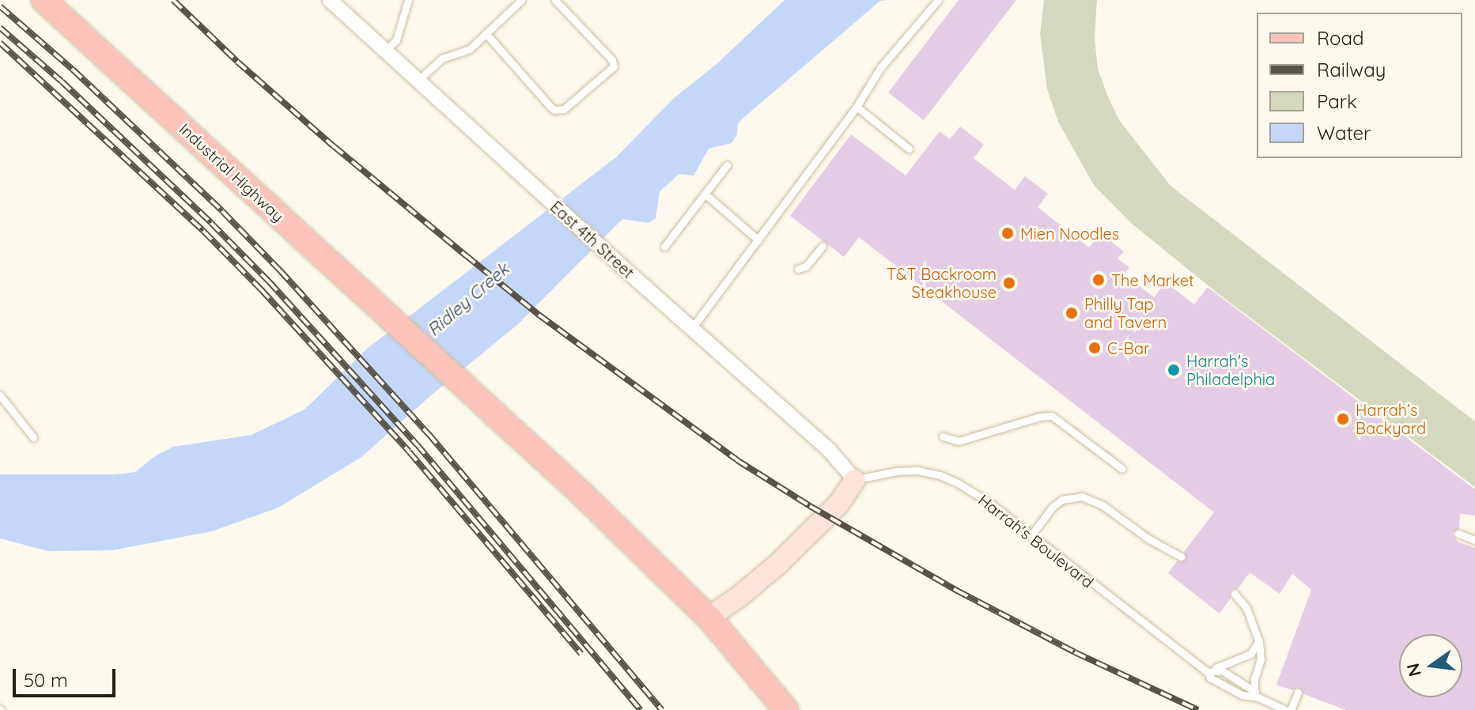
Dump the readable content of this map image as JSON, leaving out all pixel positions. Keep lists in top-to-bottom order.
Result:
{
  "streets": {
    "main road": ["Industrial Highway"],
    "street": ["East 4th Street"],
    "lane": ["Harrah's Boulevard"]
  },
  "crossings": [
    ["East 4th Street", "Harrah's Boulevard"]
  ],
  "water": ["Ridley Creek"],
  "places": [
    "Mien Noodles",
    "The Market",
    "T&T Backroom Steakhouse",
    "Philly Tap and Tavern",
    "C-Bar",
    "Harrah's Philadelphia",
    "Harrah’s Backyard"
  ],
  "legend": [
    "Road",
    "Railway",
    "Park",
    "Water"
  ],
  "scale_bar": "50 m",
  "north": "left"
}
